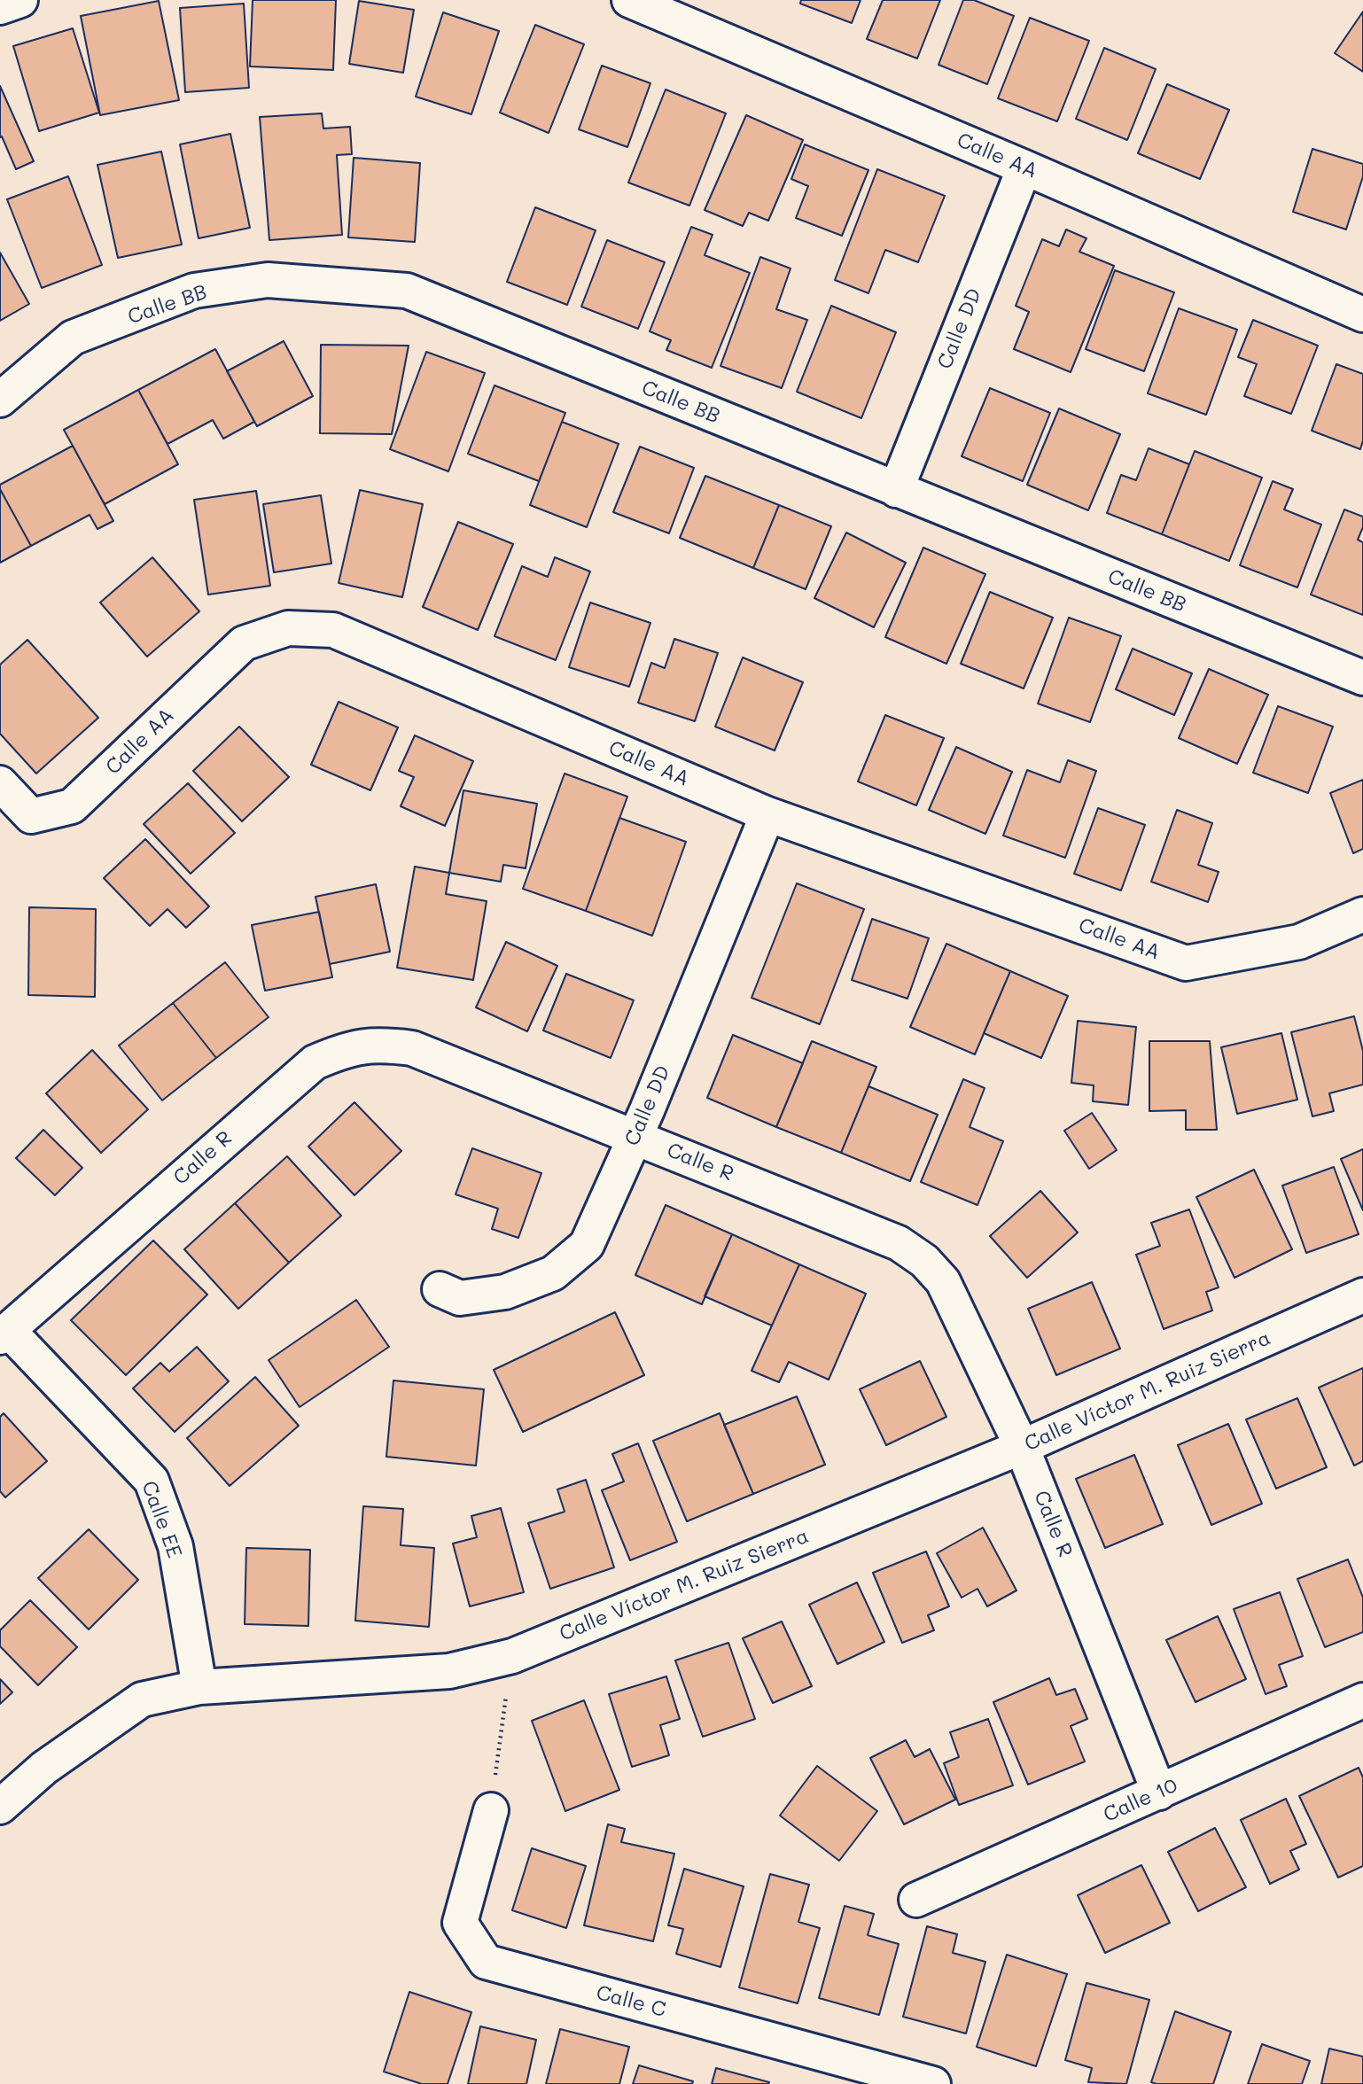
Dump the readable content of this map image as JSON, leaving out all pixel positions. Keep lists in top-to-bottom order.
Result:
{
  "streets": {
    "street": [
      "Calle AA",
      "Calle BB",
      "Calle DD",
      "Calle R",
      "Calle Víctor M. Ruiz Sierra",
      "Calle EE",
      "Calle 10",
      "Calle C"
    ]
  },
  "crossings": [
    ["Calle AA", "Calle DD"],
    ["Calle BB", "Calle DD"],
    ["Calle DD", "Calle R"],
    ["Calle R", "Calle Víctor M. Ruiz Sierra"],
    ["Calle R", "Calle EE"],
    ["Calle R", "Calle 10"],
    ["Calle Víctor M. Ruiz Sierra", "Calle EE"]
  ]
}
